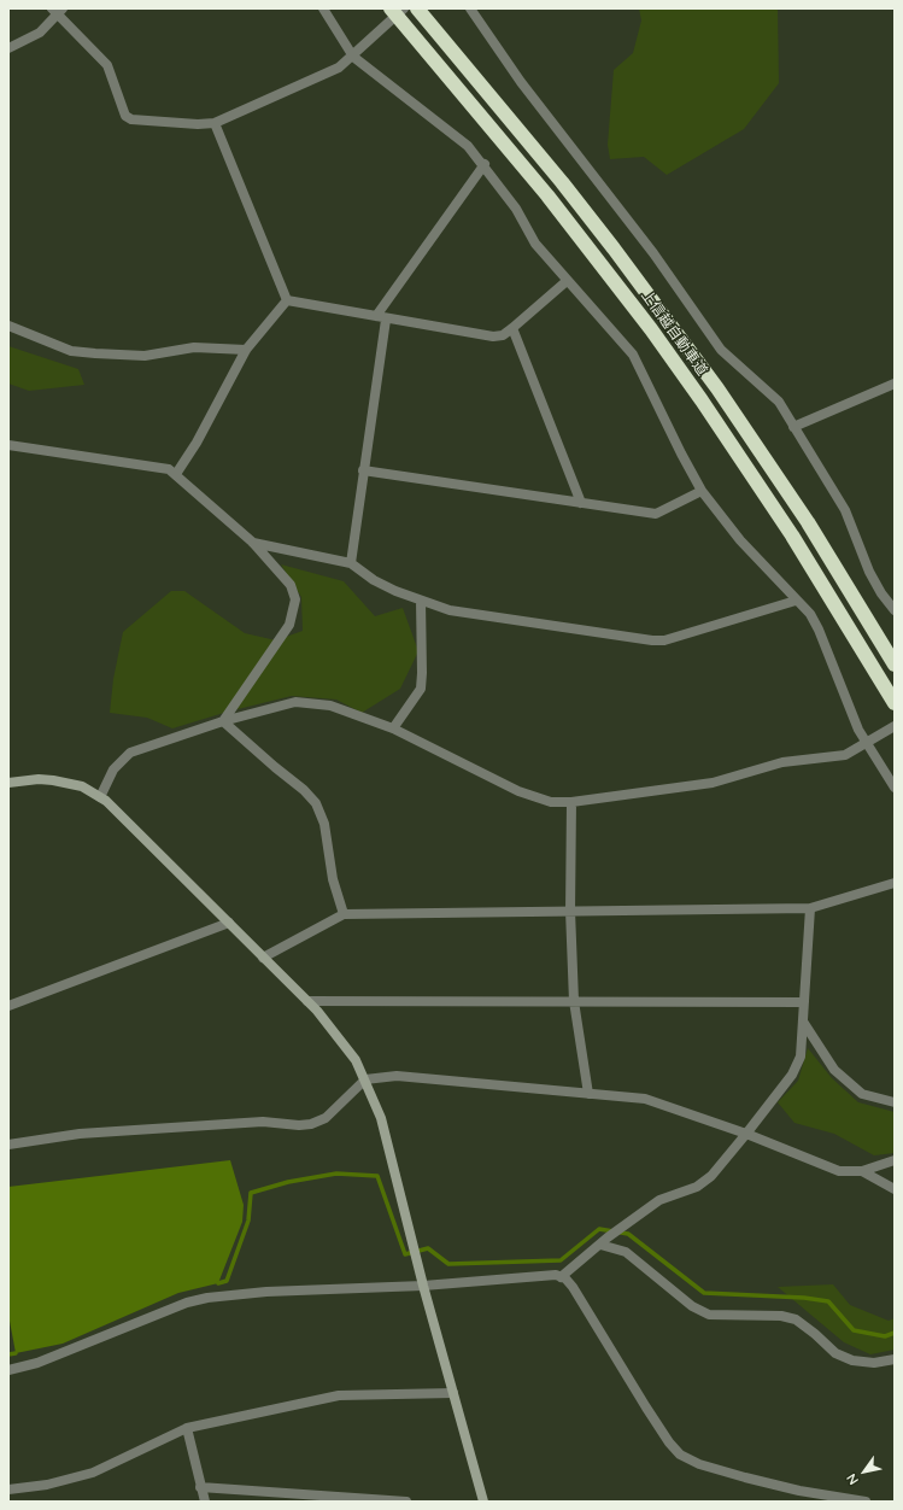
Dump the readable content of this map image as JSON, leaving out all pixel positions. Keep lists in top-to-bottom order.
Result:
{
  "streets": {
    "highway": ["上信越自動車道"]
  },
  "north": "bottom left"
}
